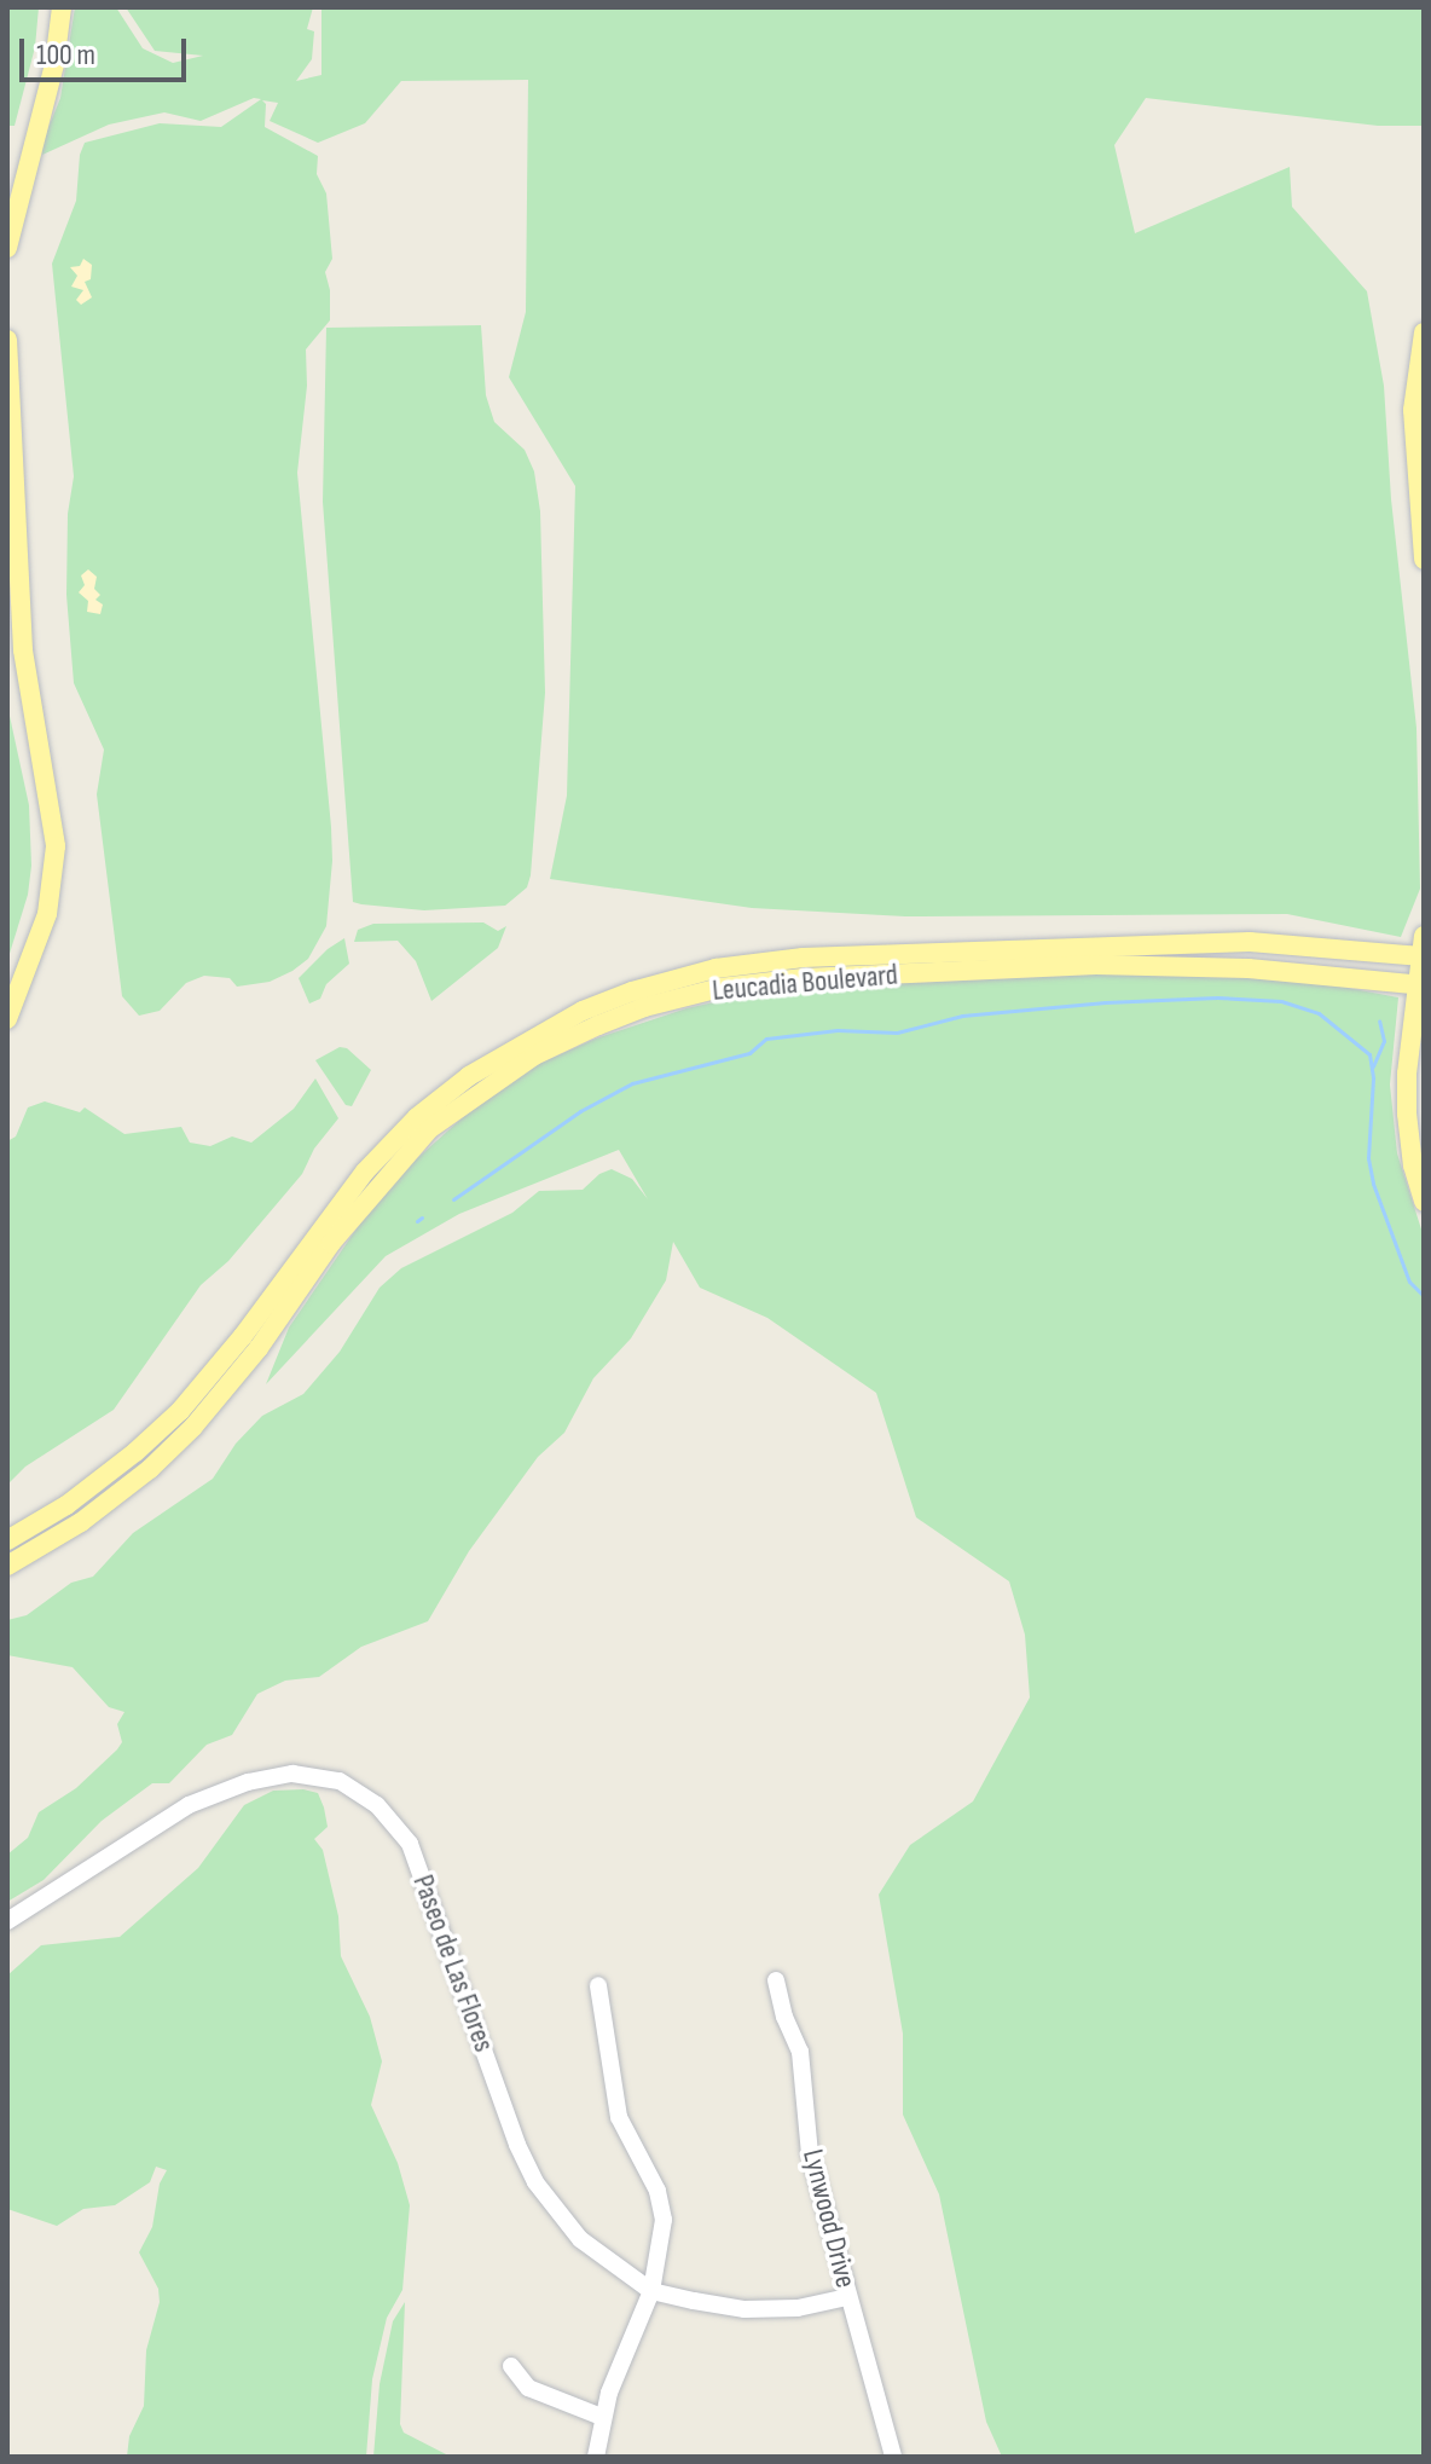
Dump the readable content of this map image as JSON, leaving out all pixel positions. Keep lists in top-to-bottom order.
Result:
{
  "streets": {
    "main road": ["Leucadia Boulevard"],
    "street": ["Paseo de Las Flores", "Lynwood Drive"]
  },
  "crossings": [
    ["Paseo de Las Flores", "Lynwood Drive"]
  ],
  "scale_bar": "100 m"
}
